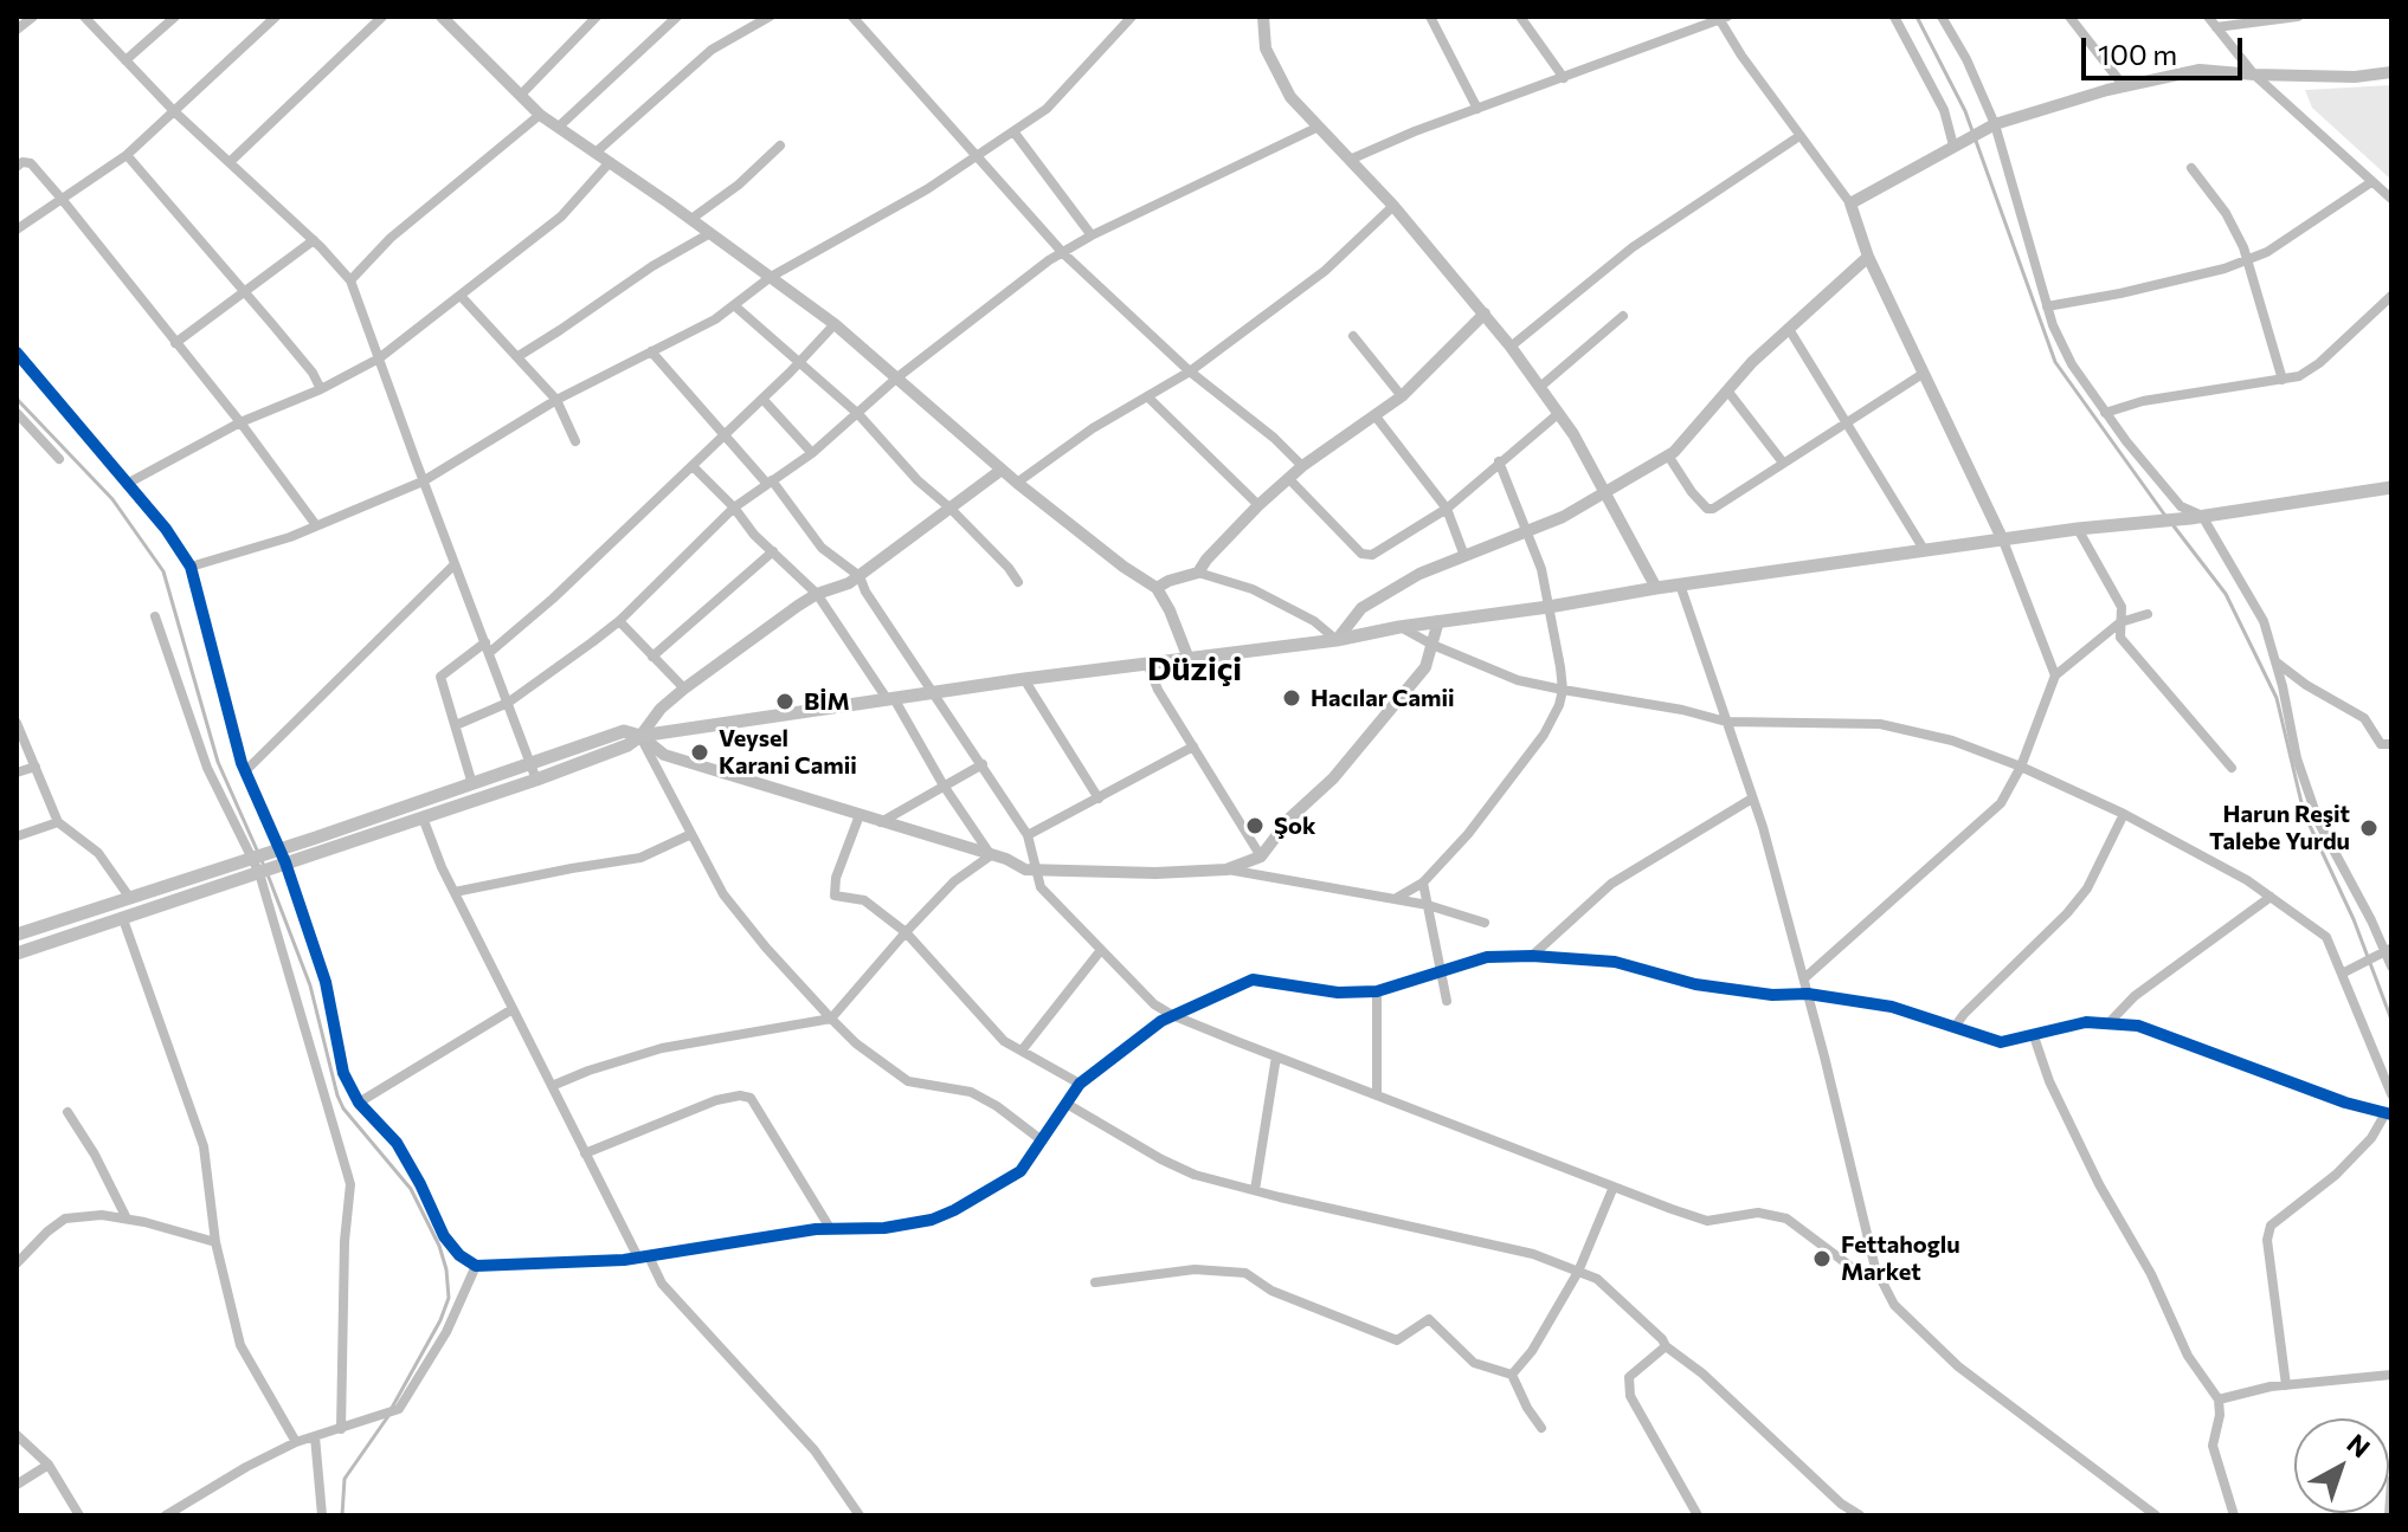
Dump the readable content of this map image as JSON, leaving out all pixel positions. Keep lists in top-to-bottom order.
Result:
{
  "districts": ["Düziçi"],
  "places": [
    "Hacılar Camii",
    "BİM",
    "Veysel Karani Camii",
    "Şok",
    "Harun Reşit Talebe Yurdu",
    "Fettahoglu Market"
  ],
  "scale_bar": "100 m",
  "north": "top right"
}
